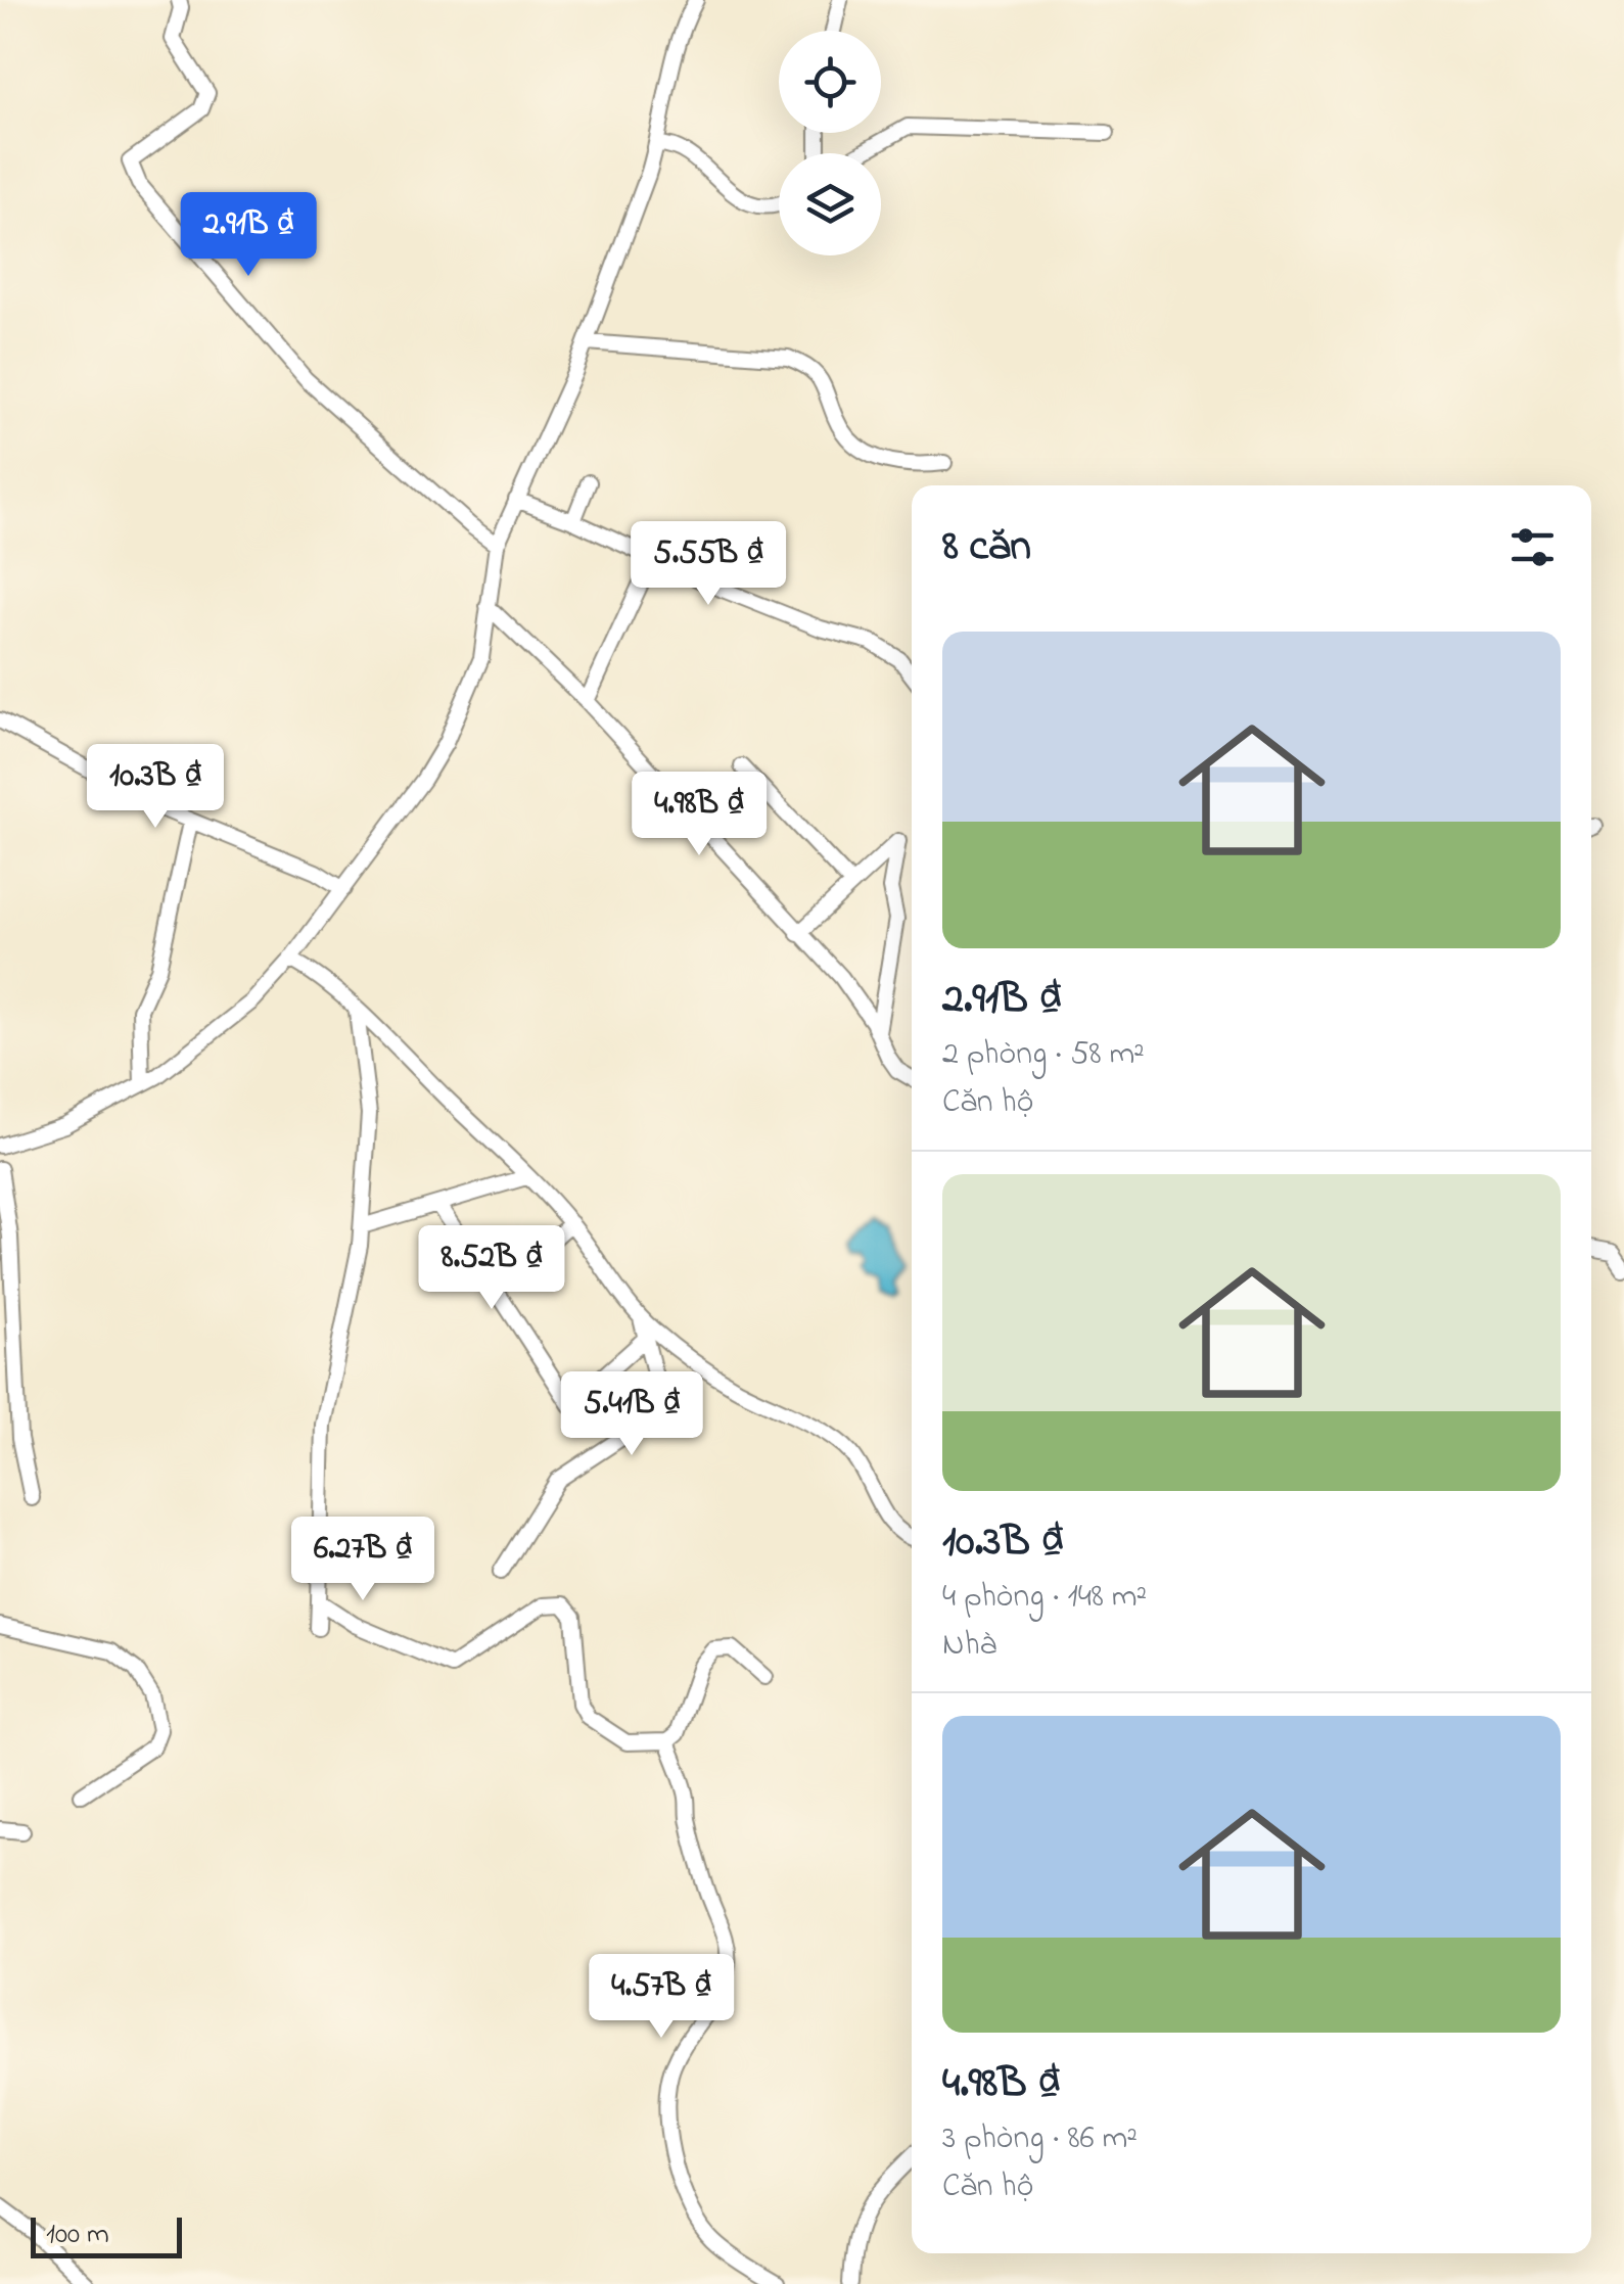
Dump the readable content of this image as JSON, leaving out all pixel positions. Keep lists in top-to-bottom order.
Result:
{
  "scale_bar": "100 m",
  "page": {
    "price": [
      "2.91B ₫",
      "5.55B ₫",
      "10.3B ₫",
      "4.98B ₫",
      "8.52B ₫",
      "5.41B ₫",
      "6.27B ₫",
      "4.57B ₫"
    ],
    "heading": "8 căn",
    "list": [
      {
        "name": "2.91B ₫",
        "note": "2 phòng · 58 m² · Căn hộ"
      },
      {
        "name": "10.3B ₫",
        "note": "4 phòng · 148 m² · Nhà"
      },
      {
        "name": "4.98B ₫",
        "note": "3 phòng · 86 m² · Căn hộ"
      }
    ],
    "scale": "100 m"
  }
}
